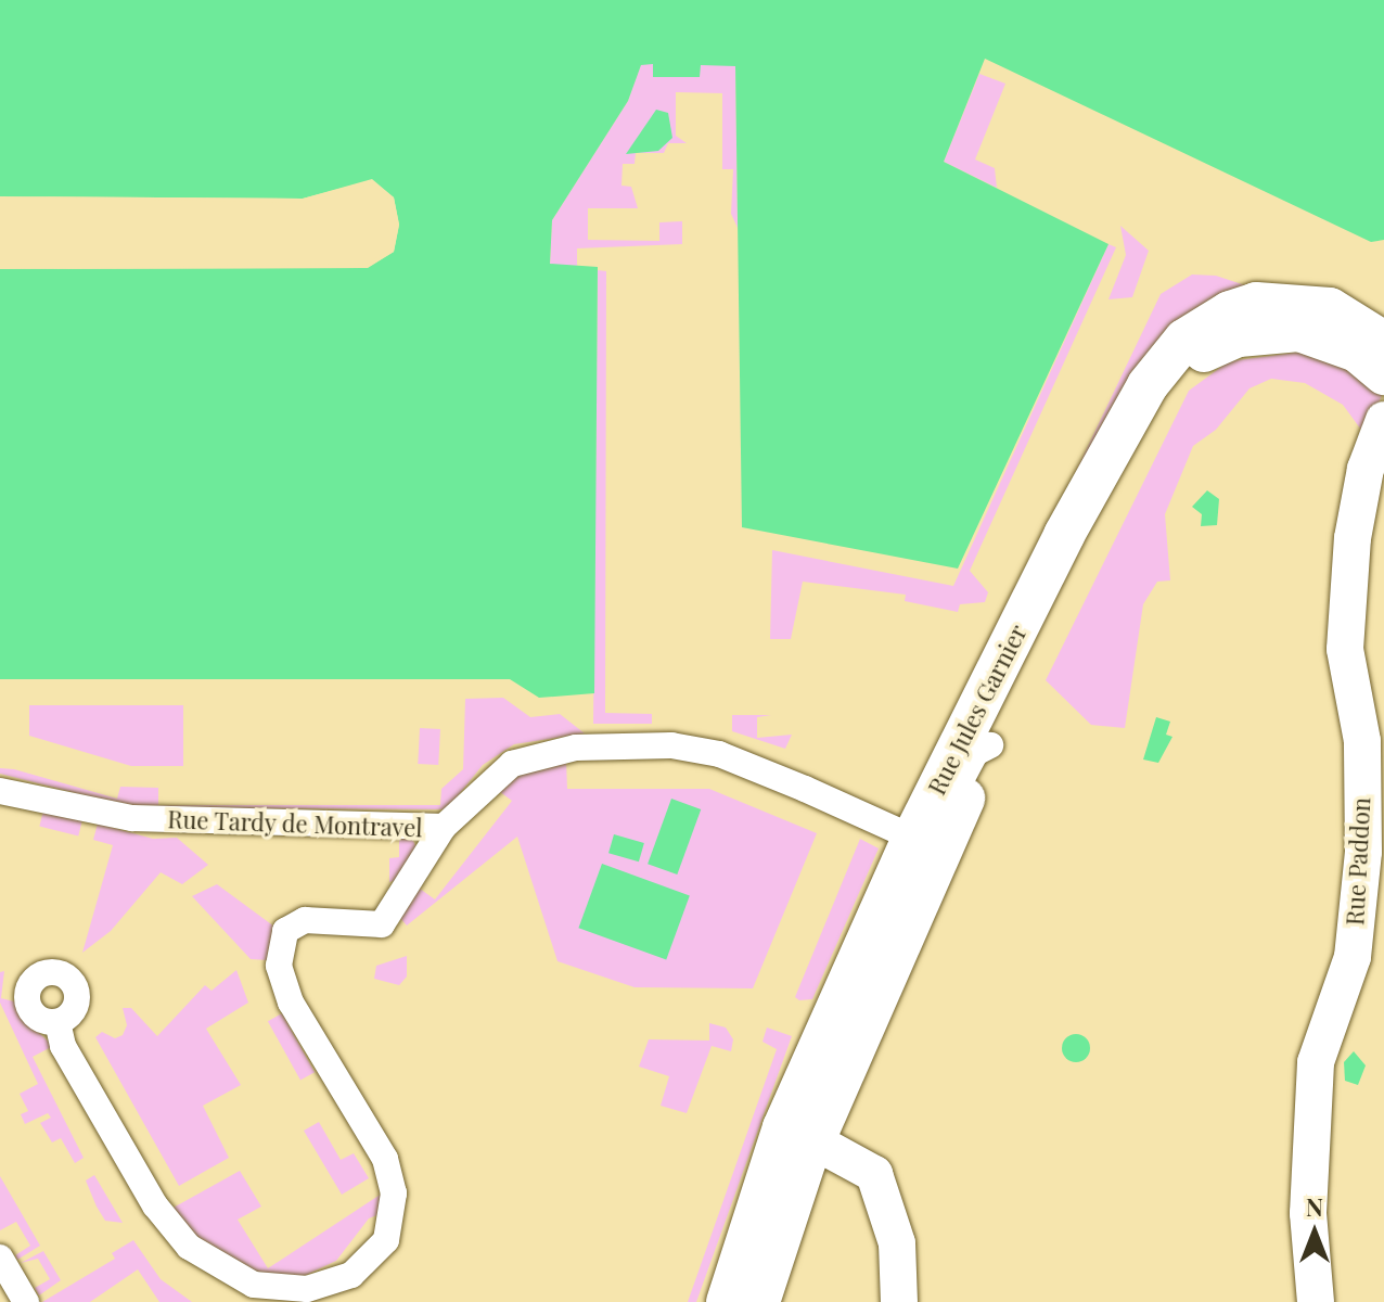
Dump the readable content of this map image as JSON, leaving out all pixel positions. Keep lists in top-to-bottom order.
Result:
{
  "streets": {
    "main road": ["Rue Jules Garnier"],
    "street": ["Rue Tardy de Montravel", "Rue Paddon"]
  },
  "crossings": [
    ["Rue Jules Garnier", "Rue Tardy de Montravel"]
  ],
  "north": "top"
}
